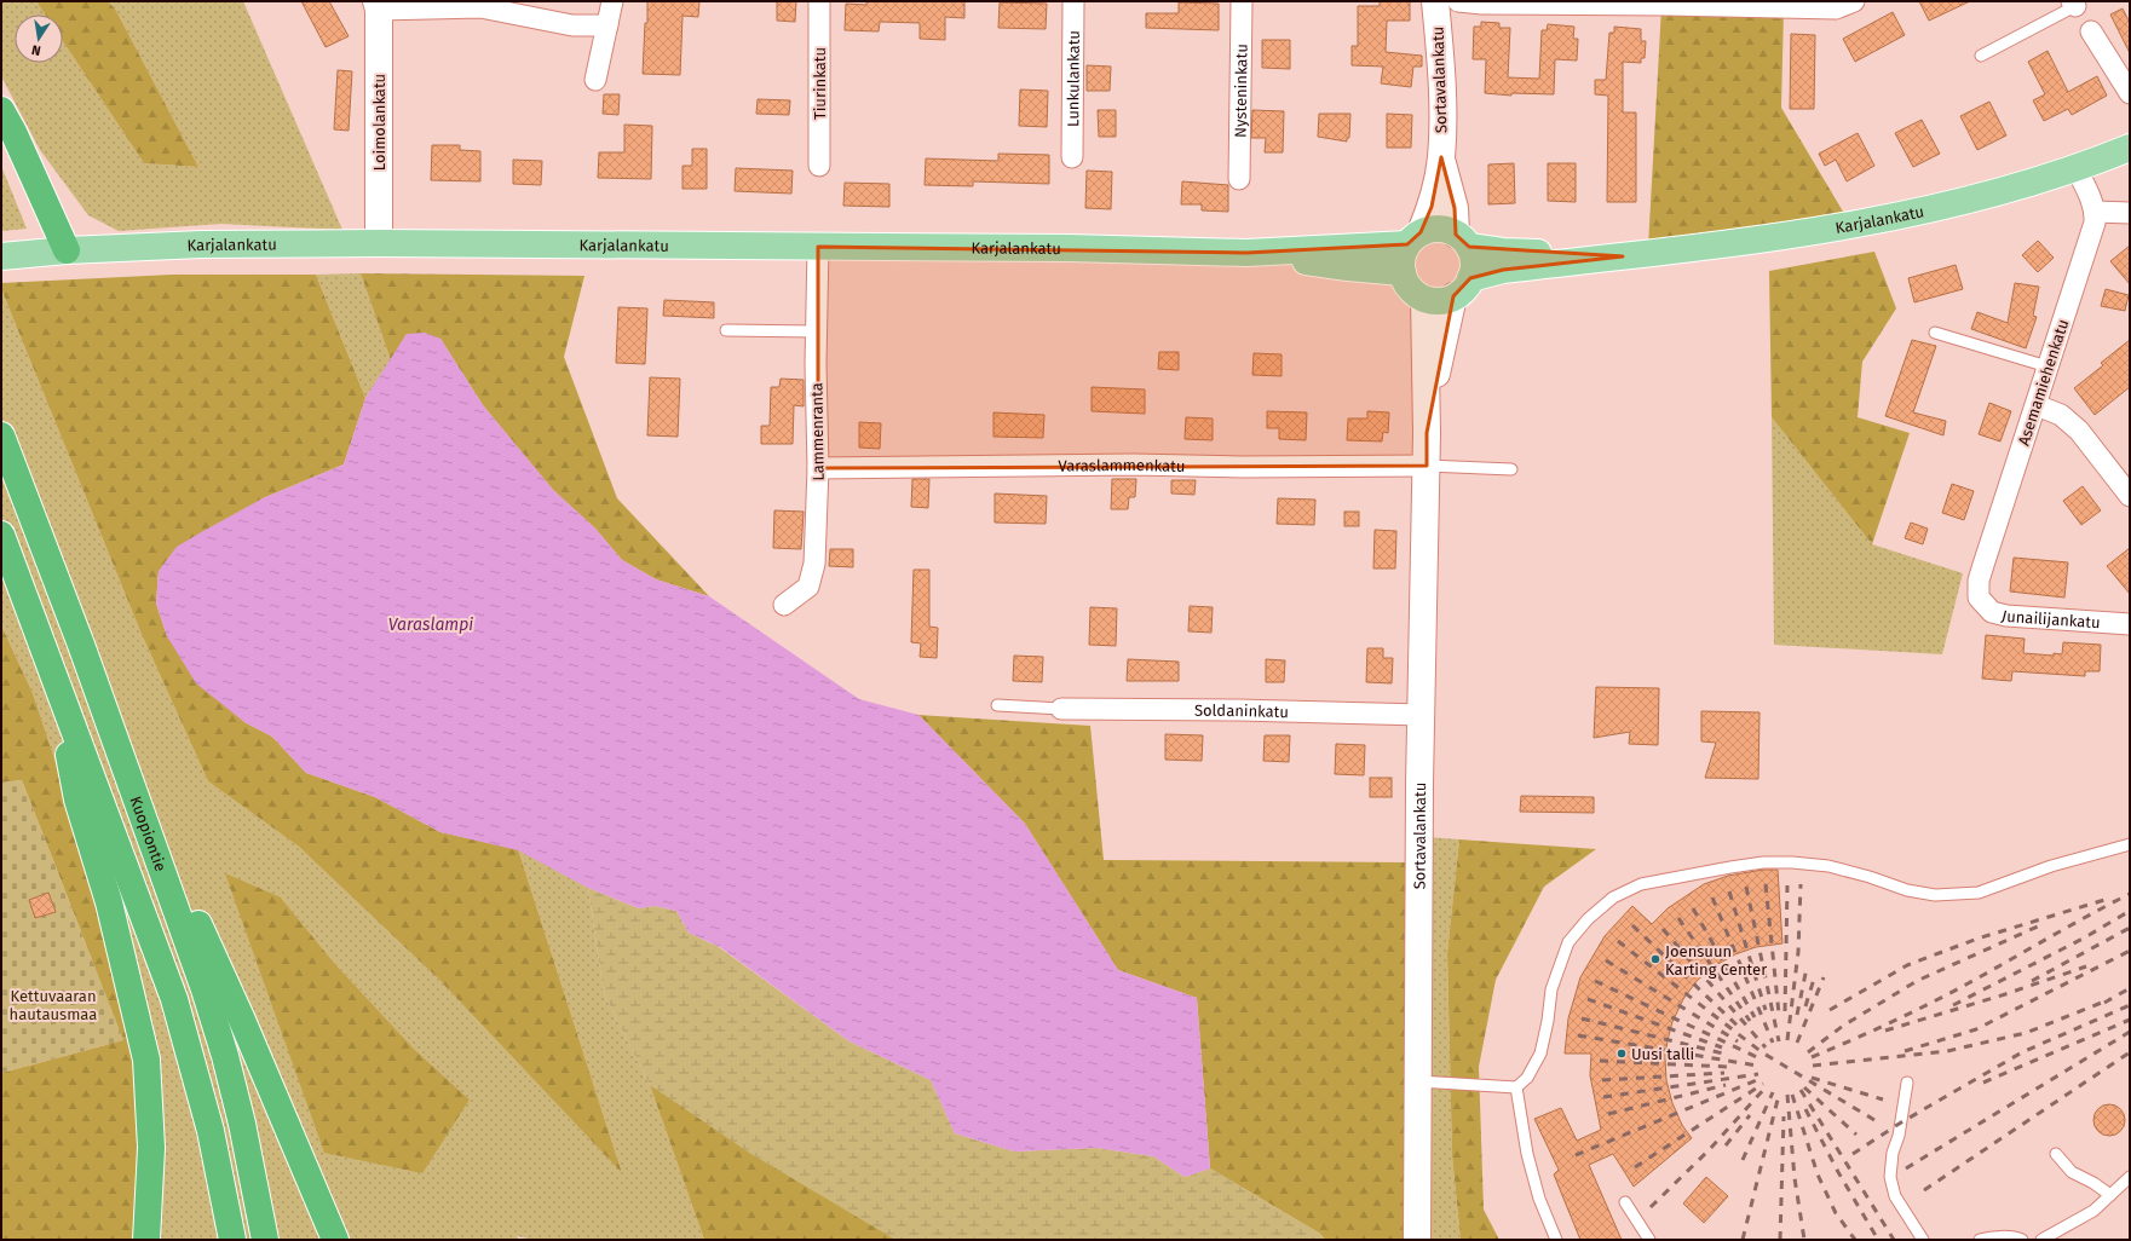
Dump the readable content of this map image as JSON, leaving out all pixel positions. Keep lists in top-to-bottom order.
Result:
{
  "streets": {
    "highway": ["Kuopiontie"],
    "main road": ["Karjalankatu"],
    "street": [
      "Lunkulankatu",
      "Sortavalankatu",
      "Tiurinkatu",
      "Nysteninkatu",
      "Loimolankatu",
      "Asemamiehenkatu",
      "Lammenranta",
      "Varaslammenkatu",
      "Junailijankatu",
      "Soldaninkatu"
    ]
  },
  "crossings": [
    ["Sortavalankatu", "Karjalankatu"],
    ["Sortavalankatu", "Varaslammenkatu"],
    ["Sortavalankatu", "Soldaninkatu"],
    ["Loimolankatu", "Karjalankatu"],
    ["Karjalankatu", "Lammenranta"],
    ["Asemamiehenkatu", "Junailijankatu"],
    ["Lammenranta", "Varaslammenkatu"]
  ],
  "water": ["Varaslampi"],
  "parks": ["Kettuvaaran hautausmaa"],
  "places": ["Joensuun Karting Center", "Uusi talli"],
  "north": "bottom"
}
